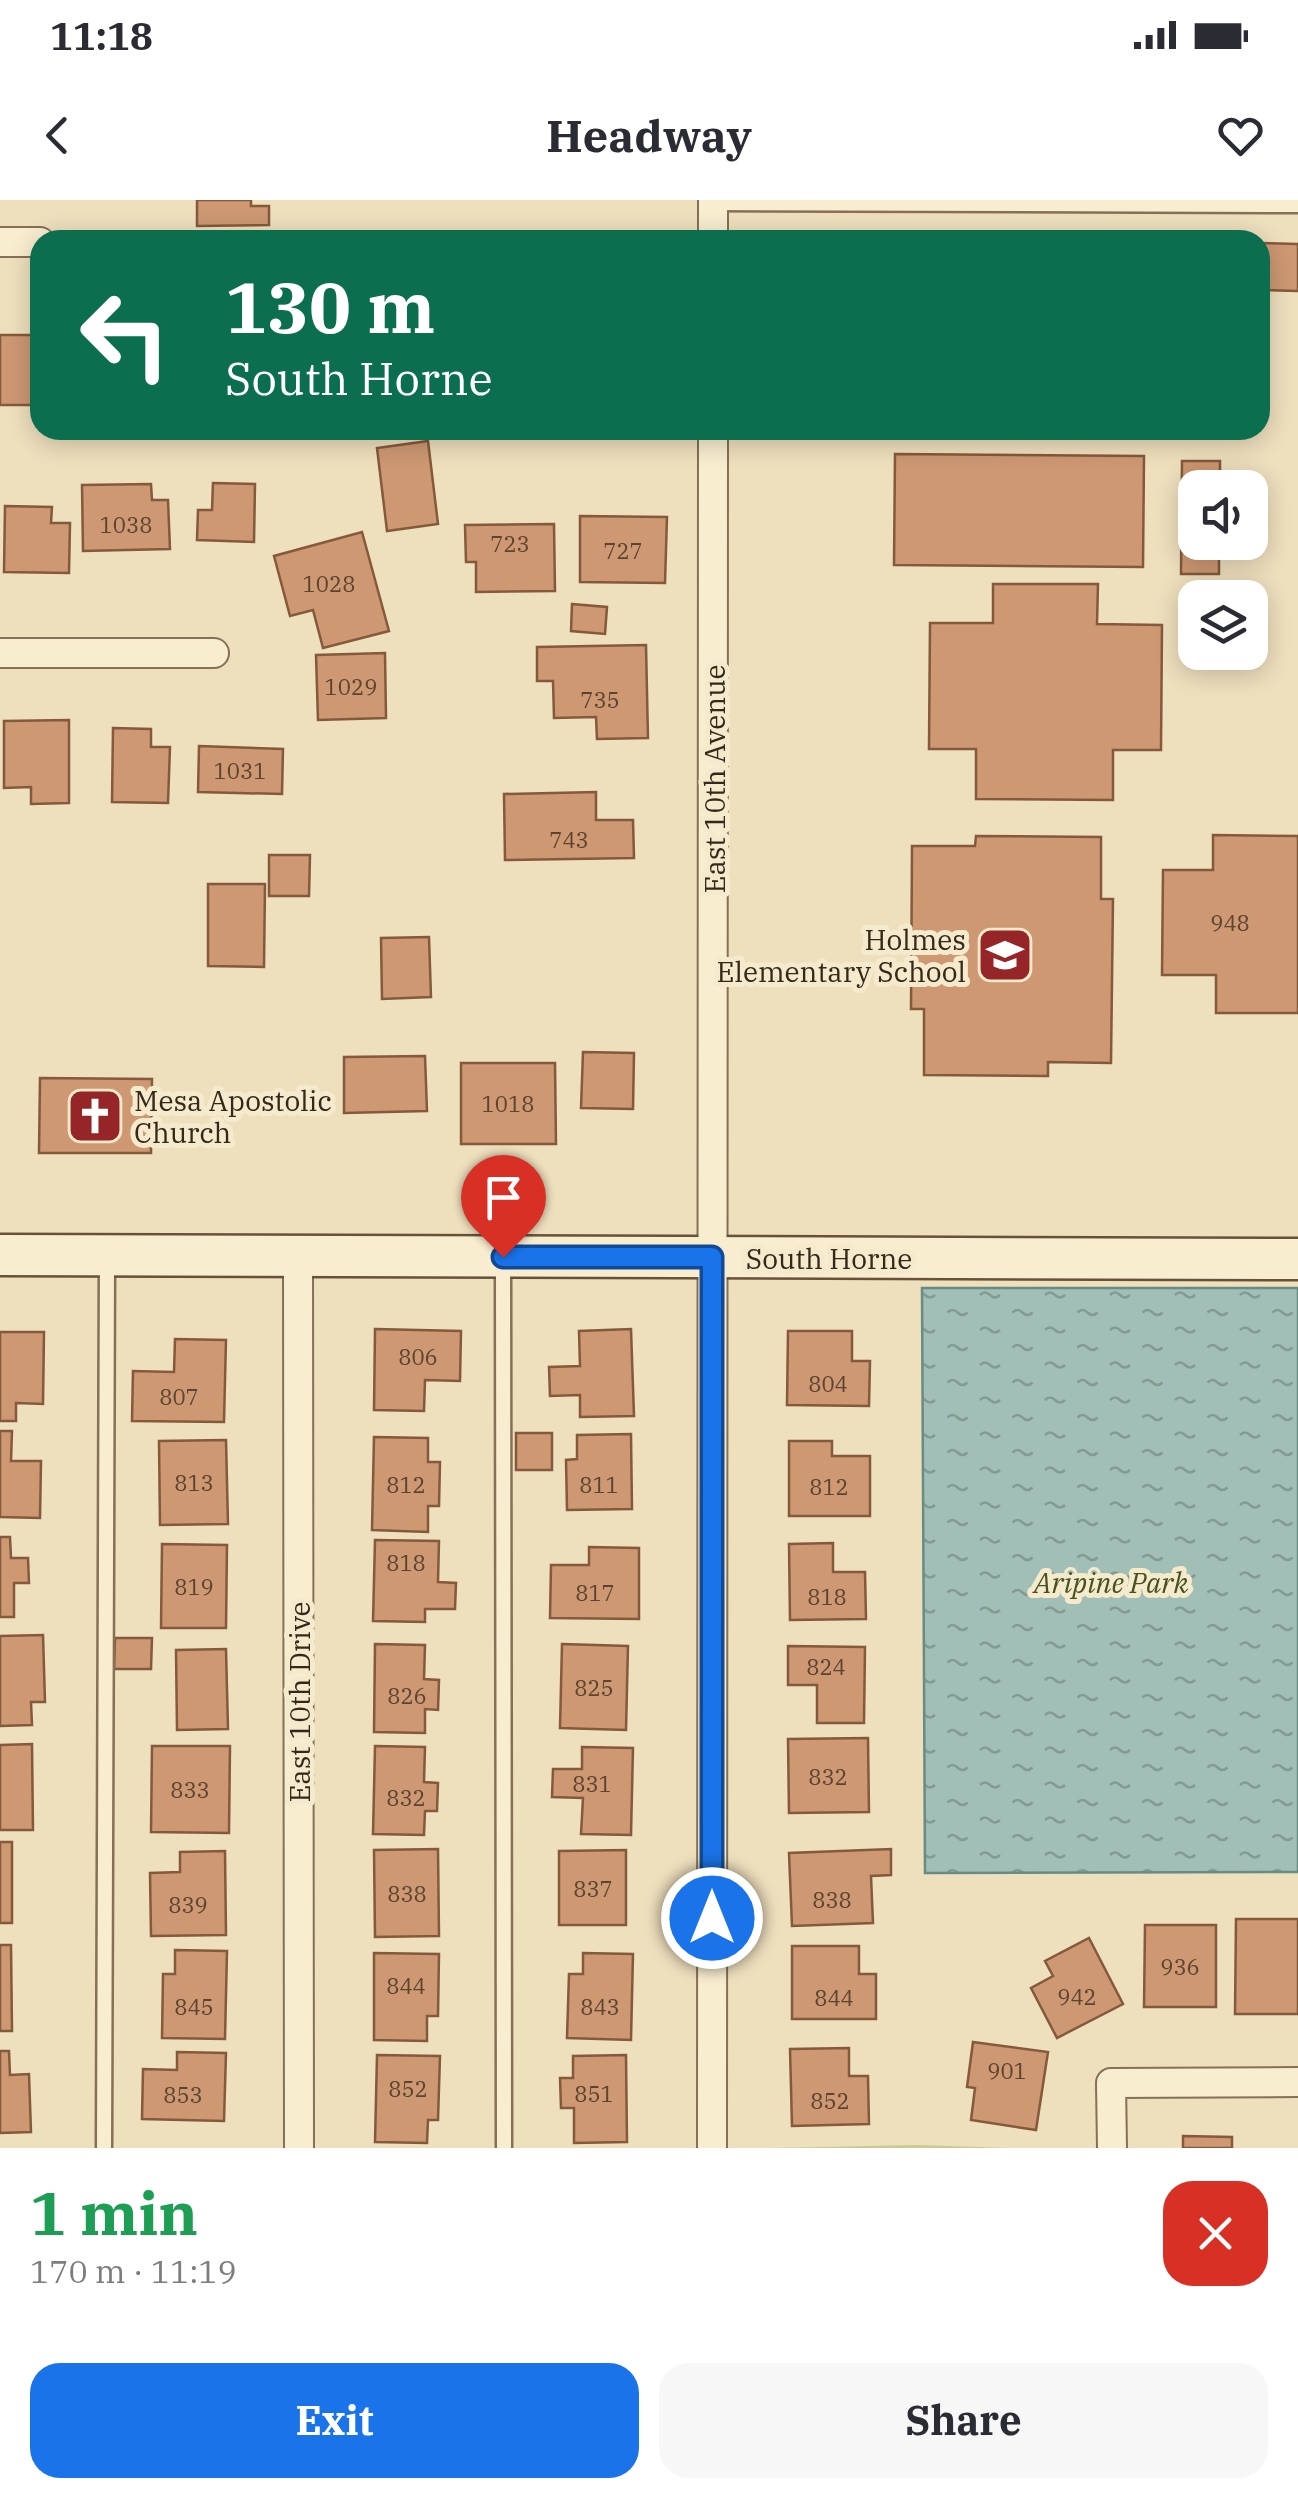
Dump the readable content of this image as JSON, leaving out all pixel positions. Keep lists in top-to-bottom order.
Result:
{
  "streets": {
    "street": ["East 10th Avenue", "South Horne", "East 10th Drive"]
  },
  "crossings": [
    ["East 10th Avenue", "South Horne"],
    ["South Horne", "East 10th Drive"]
  ],
  "parks": ["Aripine Park"],
  "places": {
    "school or university": ["Holmes Elementary School"],
    "church": ["Mesa Apostolic Church"]
  },
  "house_numbers": [
    "1038",
    "723",
    "727",
    "1028",
    "1029",
    "735",
    "1031",
    "743",
    "948",
    "1018",
    "806",
    "804",
    "807",
    "813",
    "812",
    "811",
    "812",
    "818",
    "819",
    "817",
    "818",
    "824",
    "825",
    "826",
    "832",
    "831",
    "833",
    "832",
    "837",
    "838",
    "838",
    "839",
    "936",
    "844",
    "942",
    "844",
    "845",
    "843",
    "901",
    "852",
    "851",
    "853",
    "852"
  ],
  "page": {
    "status": "11:18",
    "header": "Headway",
    "turn": ["130 m", "South Horne"],
    "heading": ["1 min", "170 m · 11:19"],
    "buttons": ["Exit", "Share"]
  }
}
